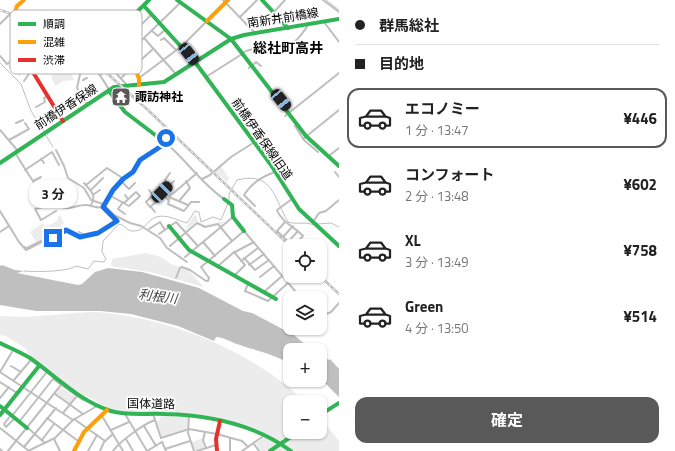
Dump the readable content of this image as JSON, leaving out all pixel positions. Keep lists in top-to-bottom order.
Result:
{
  "streets": {
    "street": [
      "南新井前橋線",
      "前橋伊香保線",
      "前橋伊香保線旧道",
      "国体道路"
    ]
  },
  "crossings": [
    ["南新井前橋線", "前橋伊香保線"],
    ["前橋伊香保線", "前橋伊香保線旧道"]
  ],
  "districts": ["総社町高井"],
  "water": ["利根川"],
  "places": {
    "temple": ["諏訪神社"]
  },
  "legend": ["順調", "混雑", "渋滞"],
  "page": {
    "banner": ["群馬総社", "目的地"],
    "list": [
      {
        "name": "エコノミー",
        "note": "1 分 · 13:47",
        "value": "¥446"
      },
      {
        "name": "コンフォート",
        "note": "2 分 · 13:48",
        "value": "¥602"
      },
      {
        "name": "XL",
        "note": "3 分 · 13:49",
        "value": "¥758"
      },
      {
        "name": "Green",
        "note": "4 分 · 13:50",
        "value": "¥514"
      }
    ],
    "bubble": "3 分",
    "map_buttons": ["+", "−"],
    "buttons": "確定"
  }
}
